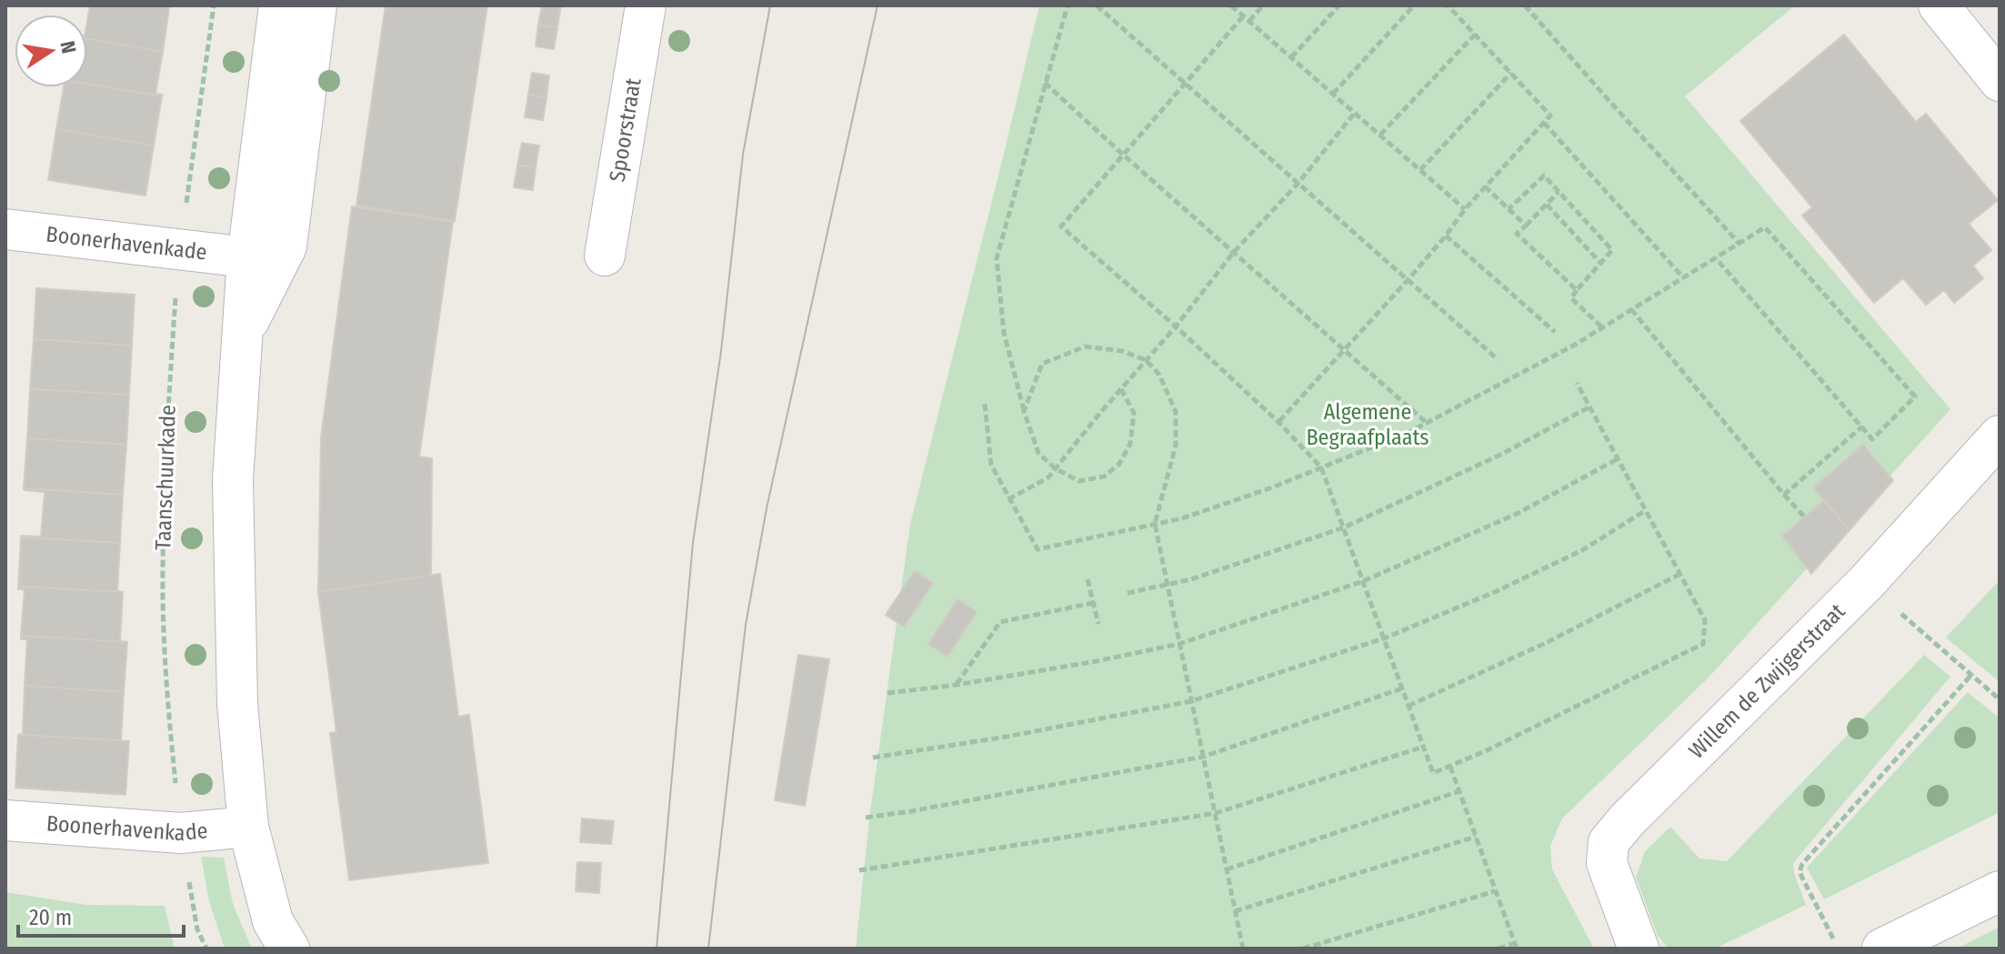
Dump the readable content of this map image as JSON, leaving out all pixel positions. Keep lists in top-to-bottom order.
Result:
{
  "streets": {
    "street": ["Spoorstraat", "Boonerhavenkade", "Willem de Zwijgerstraat"],
    "path": ["Taanschuurkade"]
  },
  "crossings": [
    ["Boonerhavenkade", "Taanschuurkade"]
  ],
  "parks": ["Algemene Begraafplaats"],
  "scale_bar": "20 m",
  "north": "right"
}
